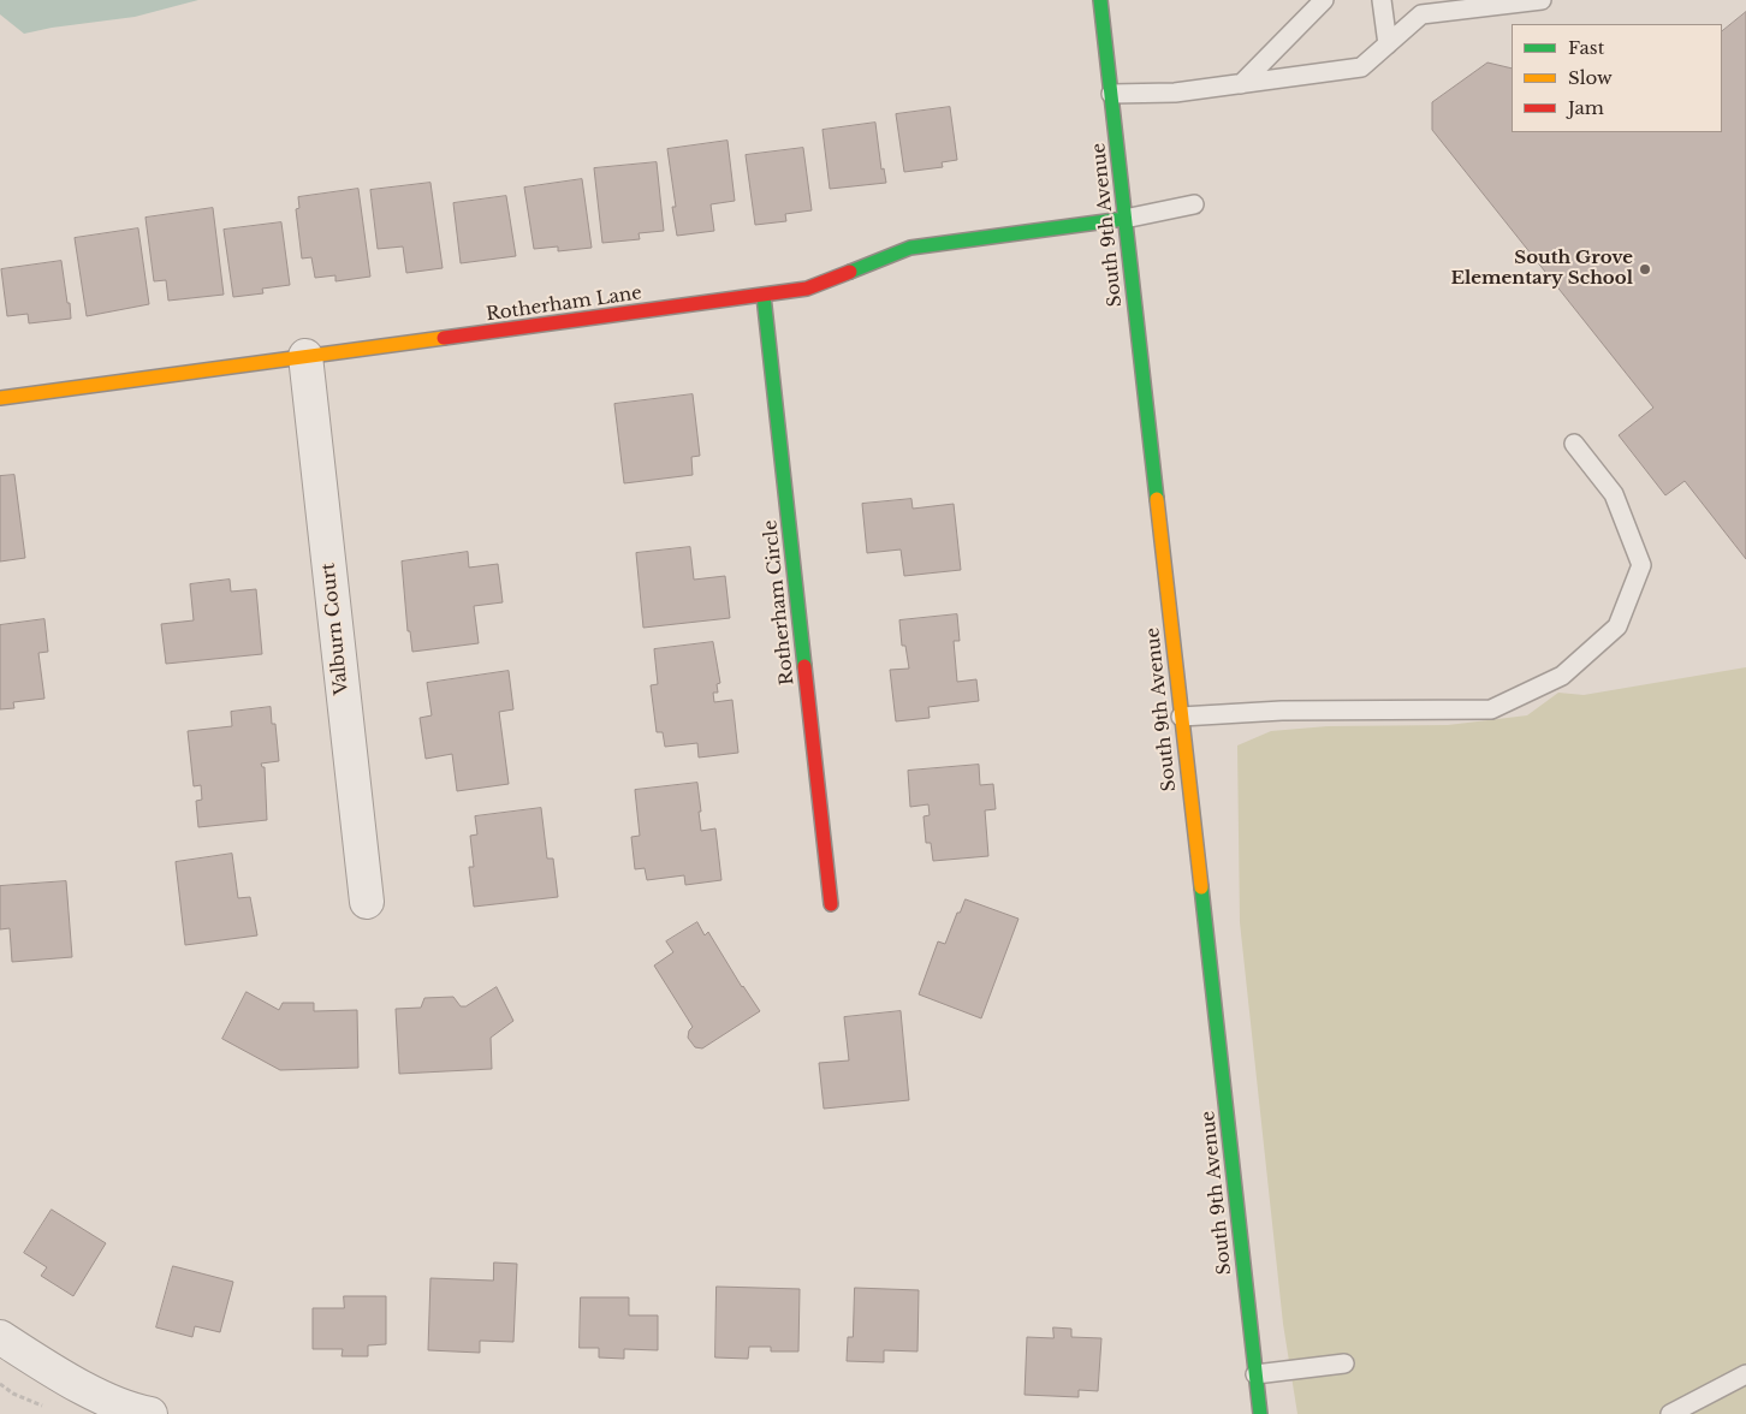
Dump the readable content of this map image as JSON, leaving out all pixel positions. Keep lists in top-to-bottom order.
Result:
{
  "streets": {
    "street": [
      "South 9th Avenue",
      "Rotherham Lane",
      "Rotherham Circle",
      "Valburn Court"
    ]
  },
  "crossings": [
    ["South 9th Avenue", "Rotherham Lane"],
    ["Rotherham Lane", "Rotherham Circle"],
    ["Rotherham Lane", "Valburn Court"]
  ],
  "places": ["South Grove Elementary School"],
  "legend": ["Fast", "Slow", "Jam"]
}
